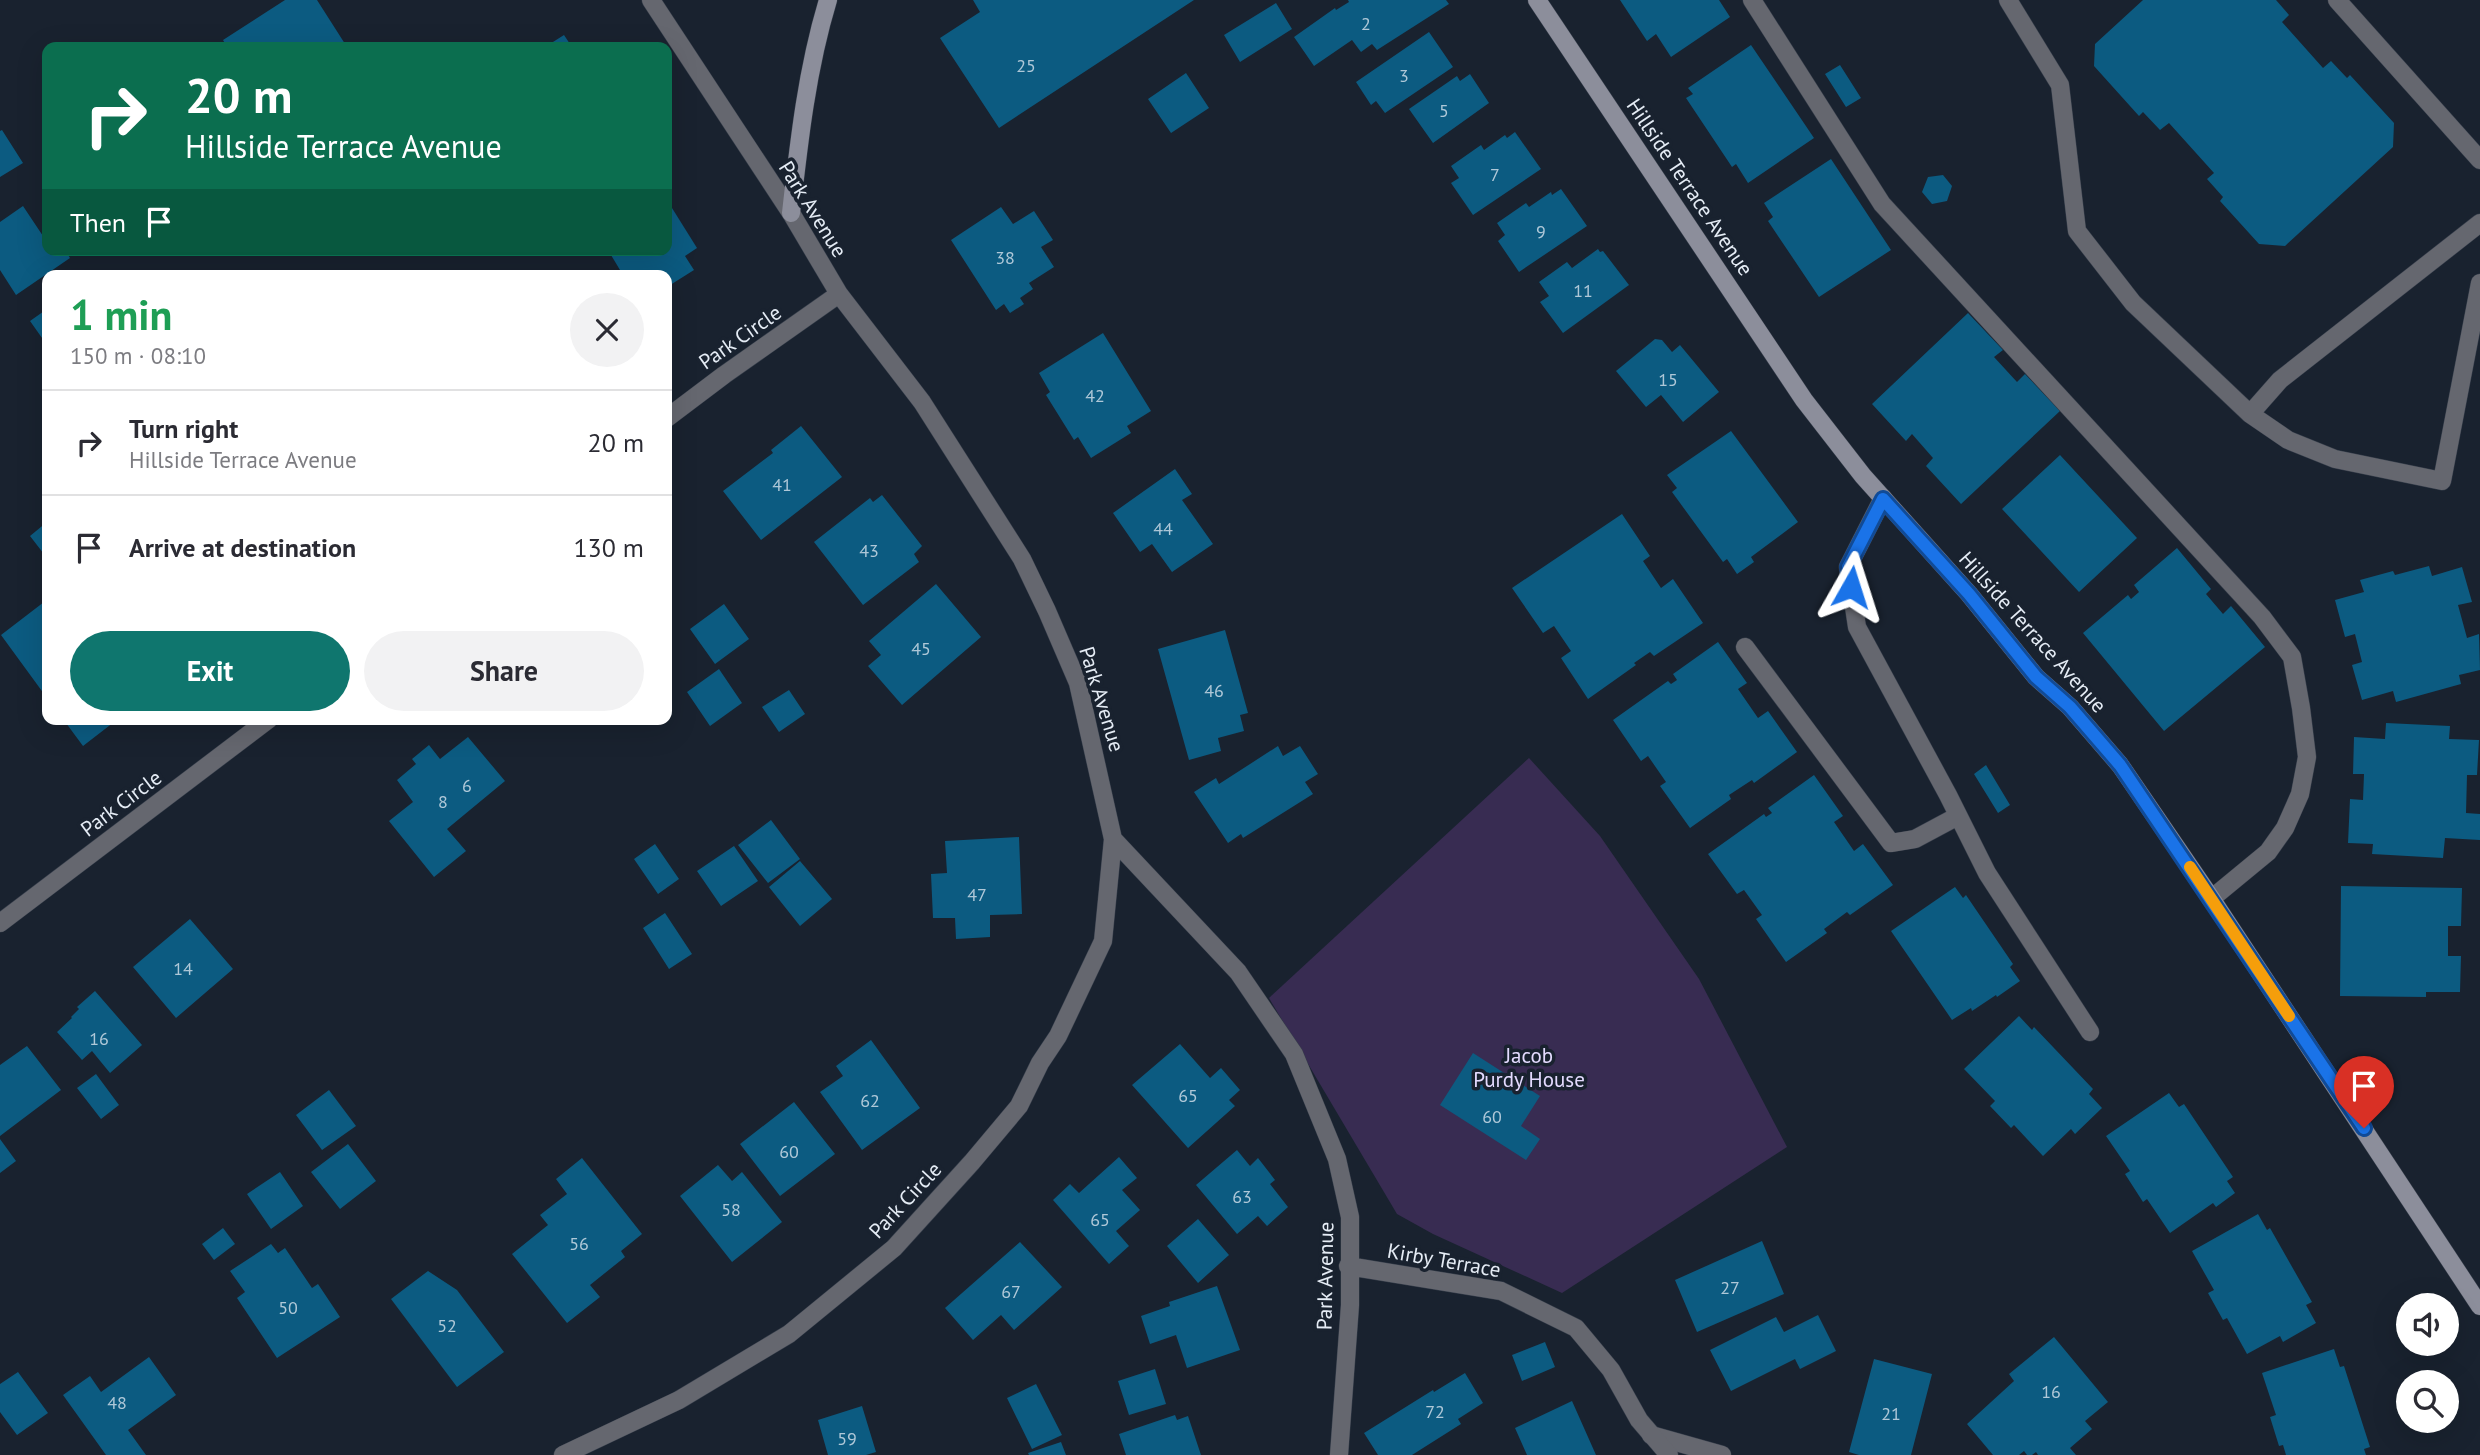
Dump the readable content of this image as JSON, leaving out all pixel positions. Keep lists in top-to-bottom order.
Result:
{
  "streets": {
    "street": [
      "Hillside Terrace Avenue",
      "Park Avenue",
      "Park Circle",
      "Kirby Terrace"
    ]
  },
  "crossings": [
    ["Park Avenue", "Park Circle"],
    ["Park Avenue", "Kirby Terrace"]
  ],
  "parks": ["Jacob Purdy House"],
  "house_numbers": [
    "2",
    "25",
    "3",
    "5",
    "7",
    "9",
    "38",
    "11",
    "15",
    "42",
    "41",
    "44",
    "43",
    "45",
    "46",
    "6",
    "8",
    "47",
    "14",
    "16",
    "65",
    "62",
    "60",
    "60",
    "63",
    "58",
    "65",
    "56",
    "27",
    "67",
    "50",
    "52",
    "16",
    "48",
    "72",
    "21",
    "59"
  ],
  "page": {
    "turn": ["20 m", "Hillside Terrace Avenue"],
    "then": "Then",
    "heading": ["1 min", "150 m · 08:10"],
    "list": [
      {
        "name": "Turn right",
        "note": "Hillside Terrace Avenue",
        "value": "20 m"
      },
      {
        "name": "Arrive at destination",
        "value": "130 m"
      }
    ],
    "buttons": ["Exit", "Share"]
  }
}
